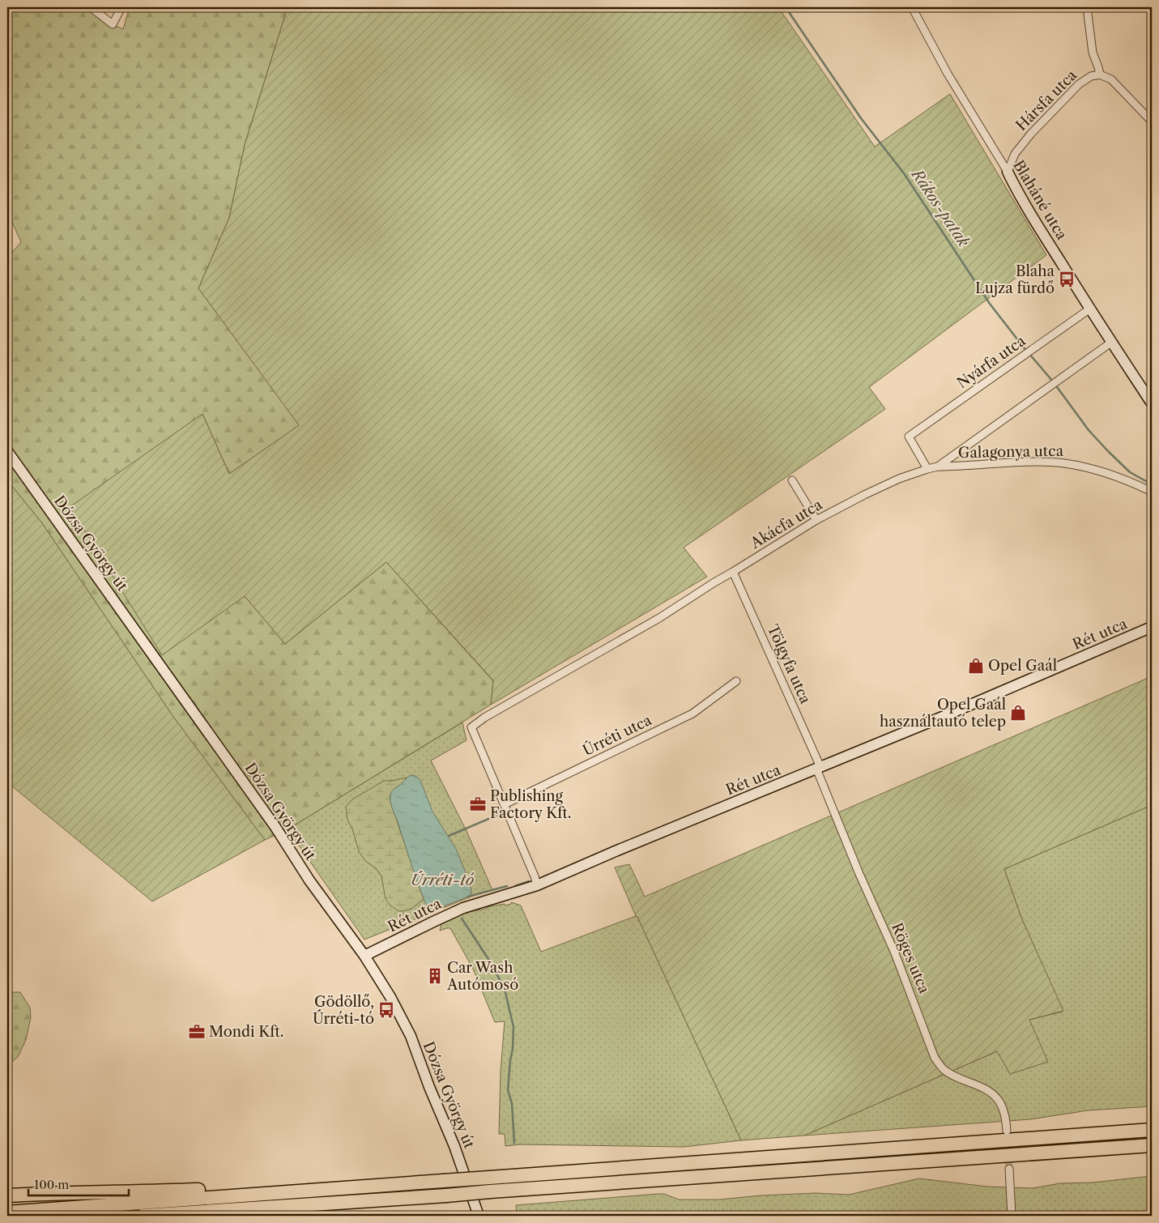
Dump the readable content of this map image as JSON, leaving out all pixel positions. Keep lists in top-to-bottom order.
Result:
{
  "streets": {
    "street": [
      "Hársfa utca",
      "Blaháné utca",
      "Nyárfa utca",
      "Galagonya utca",
      "Akácfa utca",
      "Dózsa György út",
      "Rét utca",
      "Tölgyfa utca",
      "Úrréti utca",
      "Röges utca"
    ]
  },
  "crossings": [
    ["Hársfa utca", "Blaháné utca"],
    ["Blaháné utca", "Nyárfa utca"],
    ["Blaháné utca", "Akácfa utca"],
    ["Nyárfa utca", "Akácfa utca"],
    ["Galagonya utca", "Akácfa utca"],
    ["Akácfa utca", "Tölgyfa utca"],
    ["Akácfa utca", "Úrréti utca"],
    ["Dózsa György út", "Rét utca"],
    ["Rét utca", "Tölgyfa utca"],
    ["Rét utca", "Röges utca"],
    ["Tölgyfa utca", "Röges utca"]
  ],
  "water": ["Rákos-patak", "Úrréti-tó"],
  "places": {
    "bus stop": ["Blaha Lujza fürdő", "Gödöllő, Úrréti-tó"],
    "shop": ["Opel Gaál", "Opel Gaál használtautó telep"],
    "office": ["Publishing Factory Kft.", "Mondi Kft."],
    "building": ["Car Wash Autómosó"]
  },
  "scale_bar": "100 m"
}
